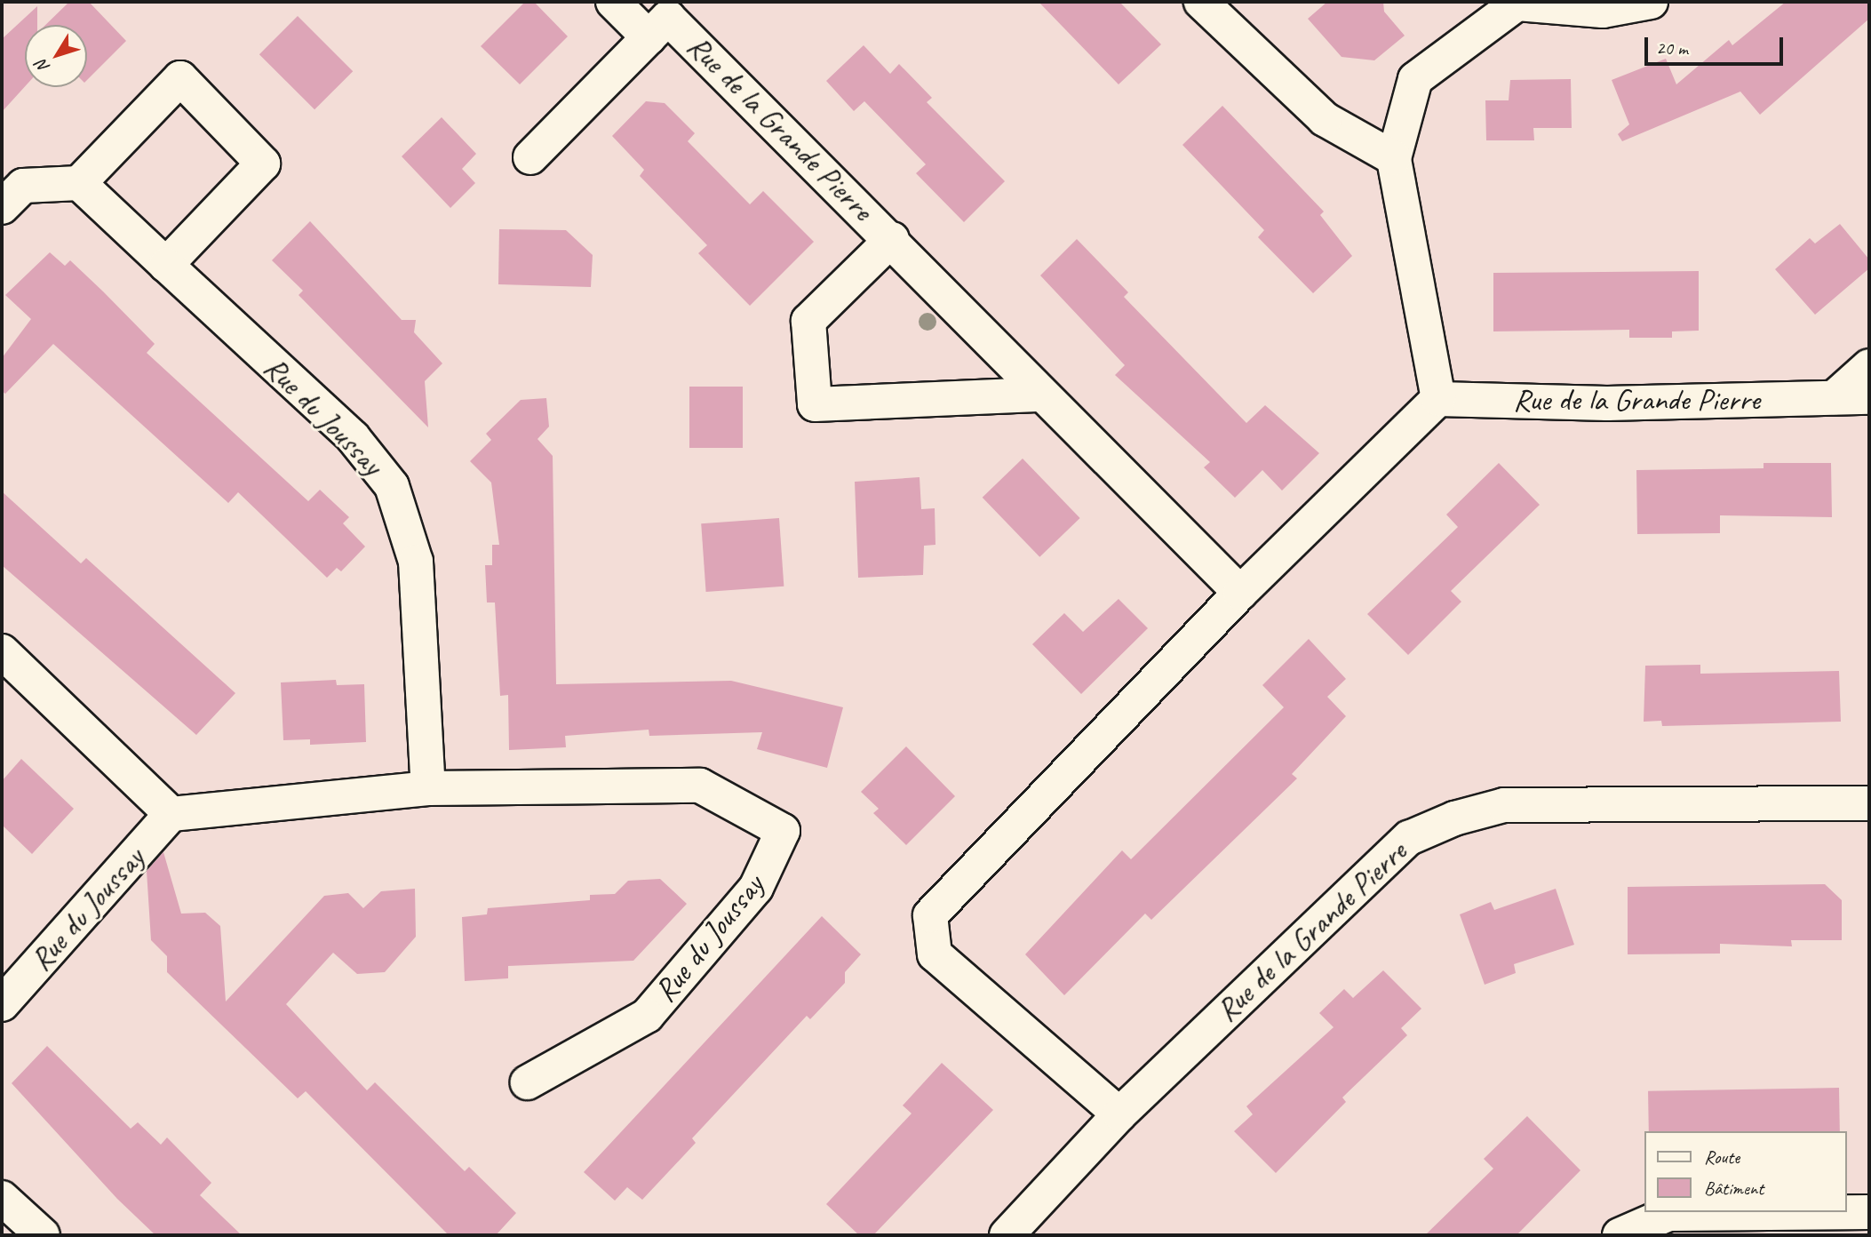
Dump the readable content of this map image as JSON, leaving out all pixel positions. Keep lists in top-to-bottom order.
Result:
{
  "streets": {
    "street": ["Rue de la Grande Pierre", "Rue du Joussay"]
  },
  "legend": ["Route", "Bâtiment"],
  "scale_bar": "20 m",
  "north": "bottom left"
}
